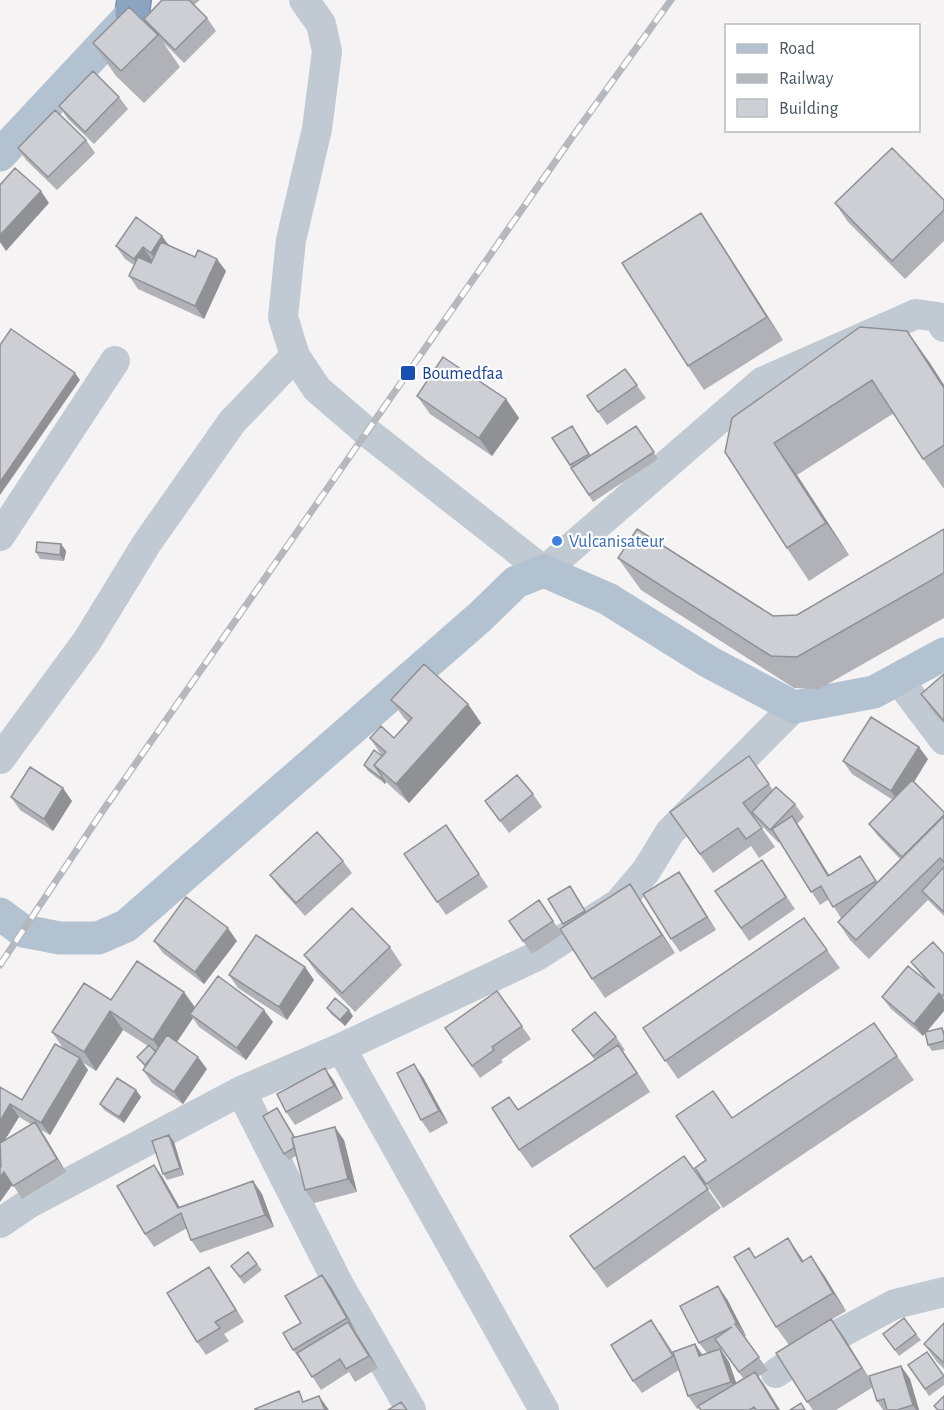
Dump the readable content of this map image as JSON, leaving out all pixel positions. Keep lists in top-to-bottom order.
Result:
{
  "places": {
    "transit": ["Boumedfaa"],
    "other": ["Vulcanisateur"]
  },
  "legend": ["Road", "Railway", "Building"]
}
